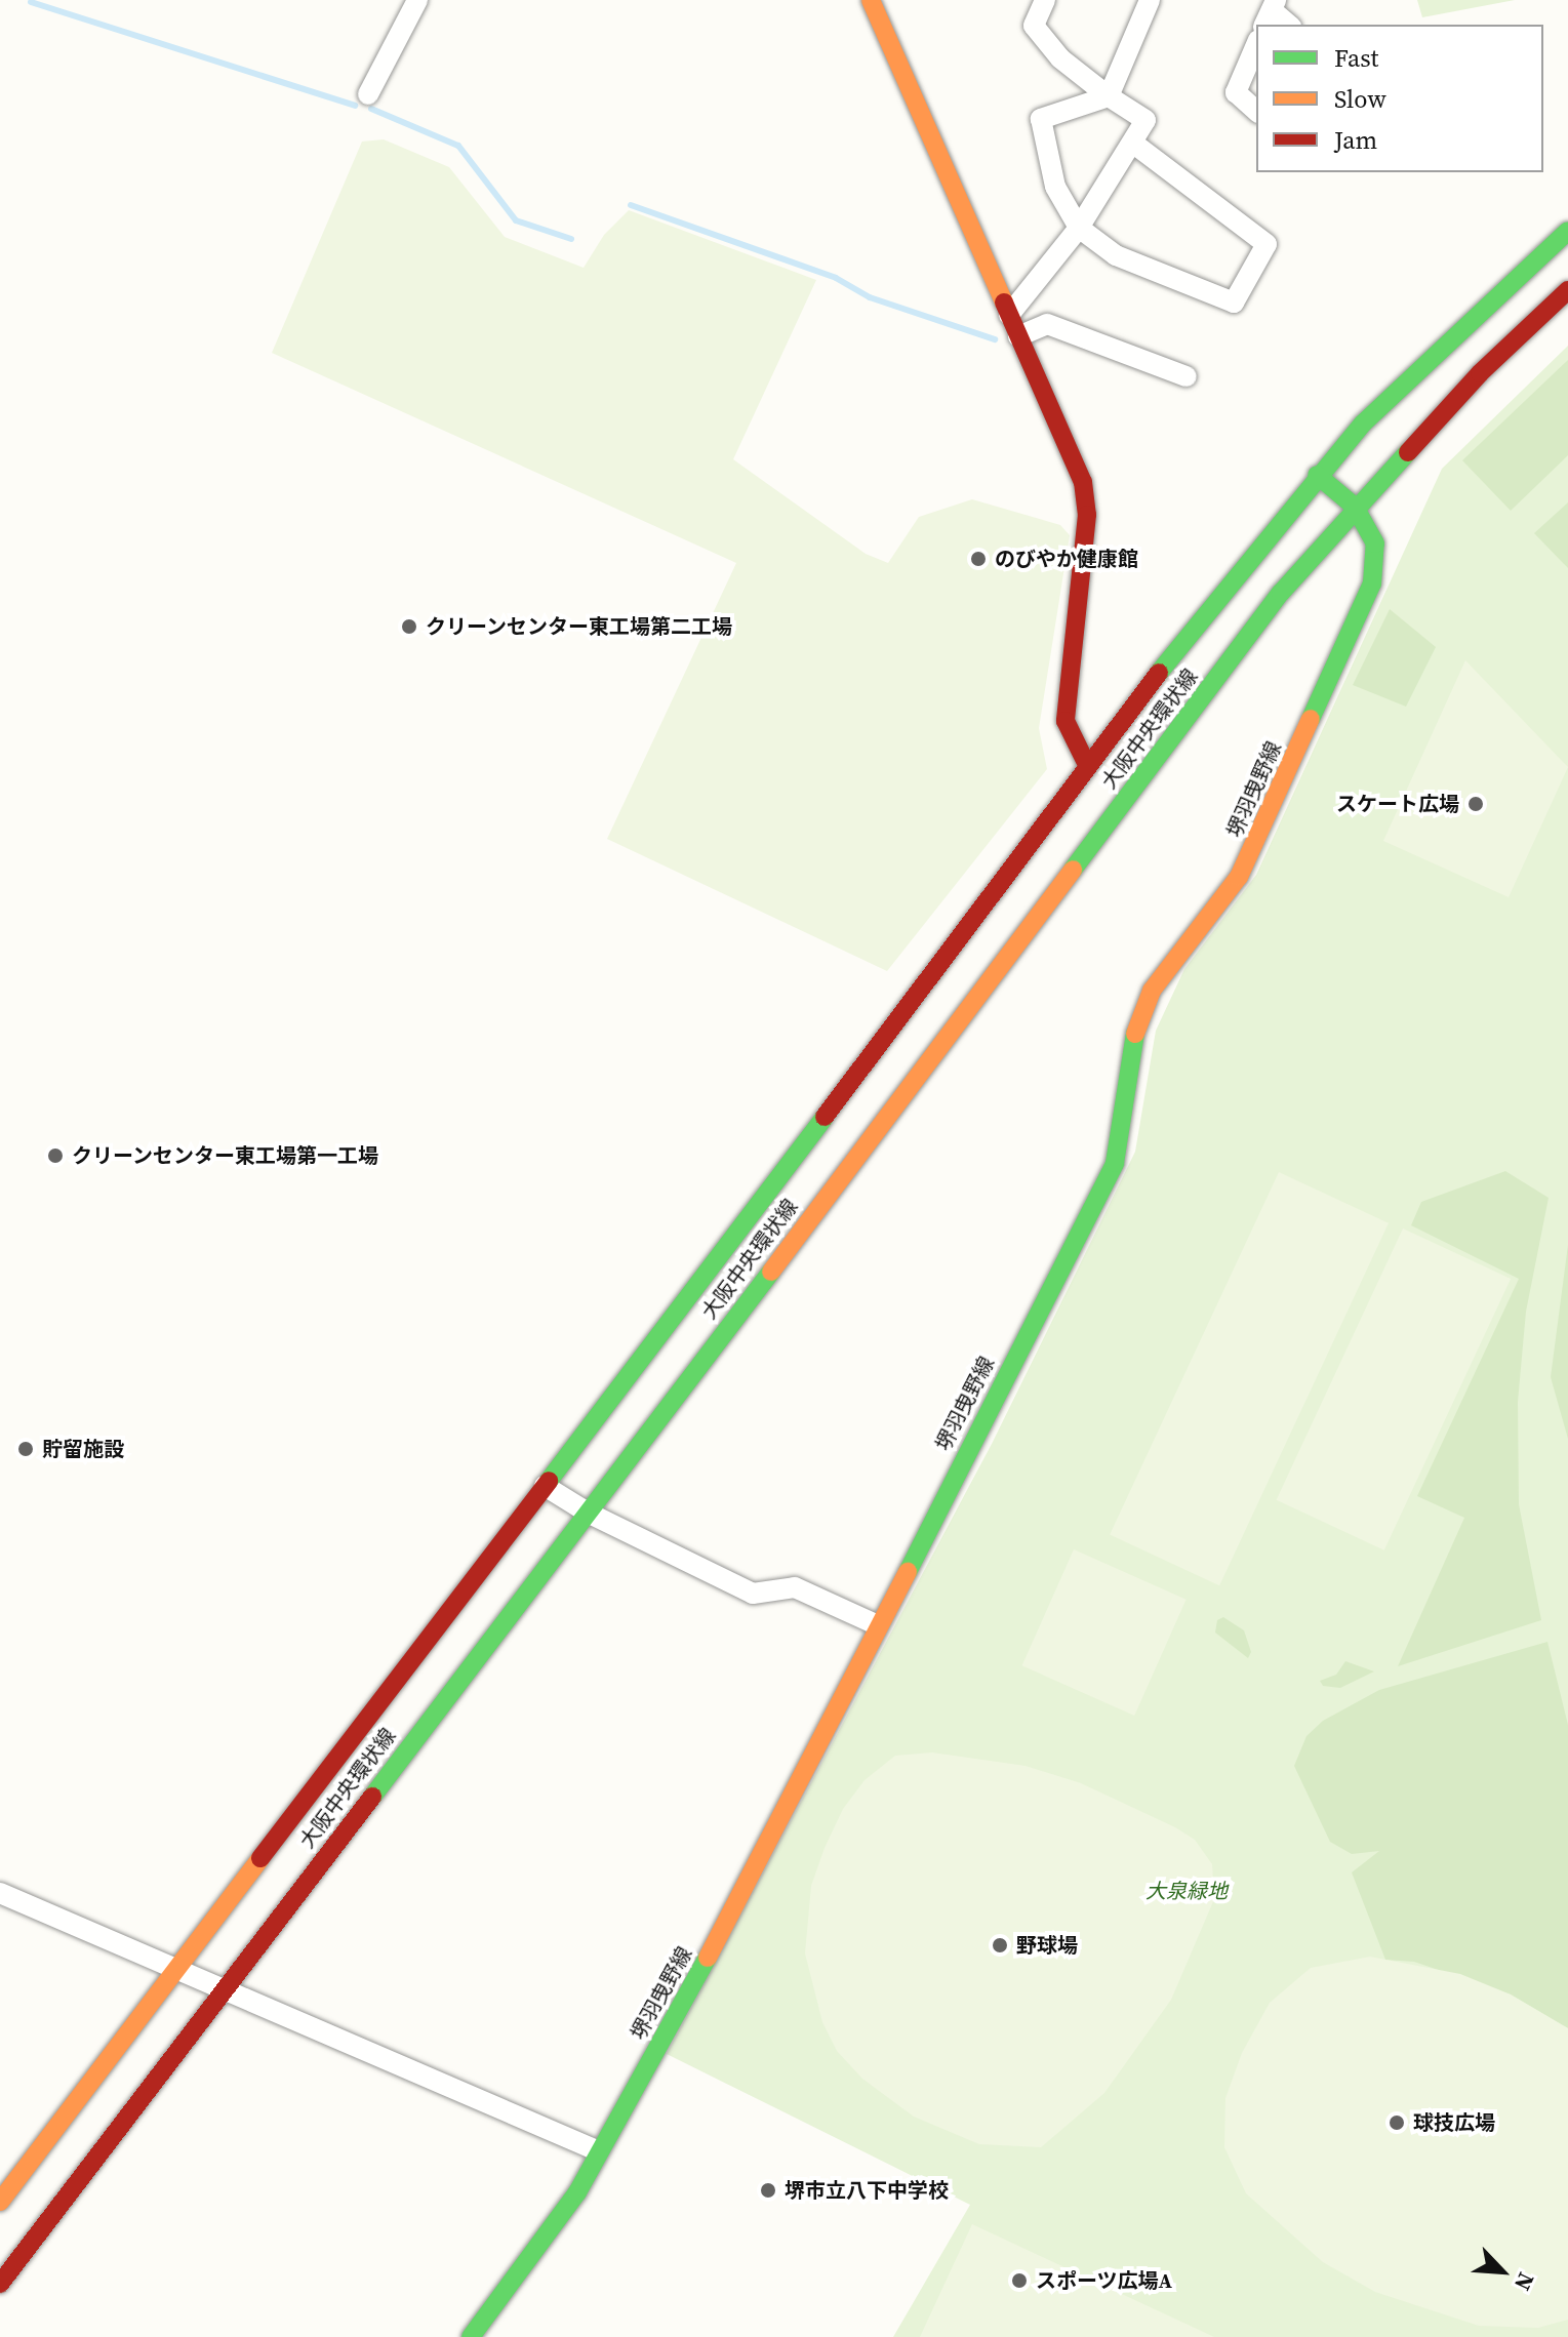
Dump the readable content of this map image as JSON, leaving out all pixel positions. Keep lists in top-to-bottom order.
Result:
{
  "streets": {
    "main road": ["大阪中央環状線", "堺羽曳野線"]
  },
  "crossings": [
    ["大阪中央環状線", "堺羽曳野線"]
  ],
  "parks": ["大泉緑地"],
  "places": [
    "のびやか健康館",
    "クリーンセンター東工場第二工場",
    "スケート広場",
    "クリーンセンター東工場第一工場",
    "貯留施設",
    "野球場",
    "球技広場",
    "堺市立八下中学校",
    "スポーツ広場A"
  ],
  "legend": ["Fast", "Slow", "Jam"],
  "north": "bottom right"
}
